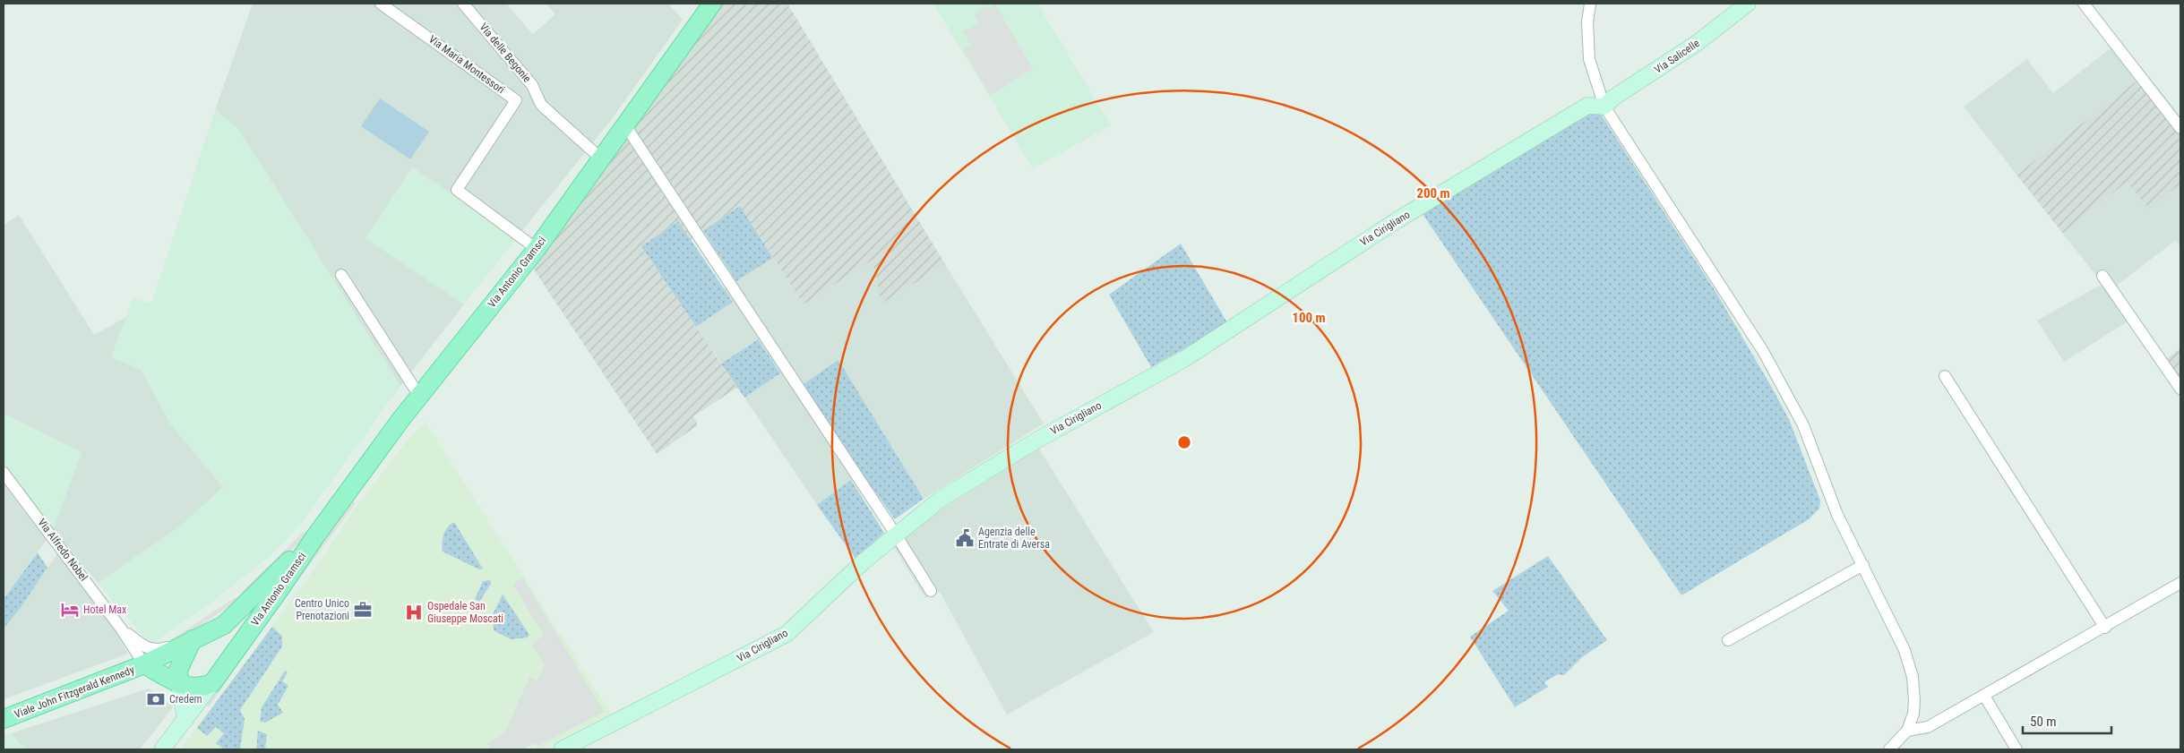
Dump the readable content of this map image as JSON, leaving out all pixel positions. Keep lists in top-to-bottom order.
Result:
{
  "streets": {
    "main road": ["Via Antonio Gramsci", "Viale John Fitzgerald Kennedy"],
    "street": [
      "Via delle Begonie",
      "Via Salicelle",
      "Via Maria Montessori",
      "Via Cirigliano",
      "Via Alfredo Nobel"
    ]
  },
  "crossings": [
    ["Via delle Begonie", "Via Antonio Gramsci"],
    ["Via Salicelle", "Via Cirigliano"],
    ["Via Maria Montessori", "Via Antonio Gramsci"],
    ["Via Antonio Gramsci", "Via Alfredo Nobel"],
    ["Via Antonio Gramsci", "Viale John Fitzgerald Kennedy"],
    ["Via Alfredo Nobel", "Viale John Fitzgerald Kennedy"]
  ],
  "places": {
    "public building": ["Agenzia delle Entrate di Aversa"],
    "hotel": ["Hotel Max"],
    "office": ["Centro Unico Prenotazioni"],
    "hospital": ["Ospedale San Giuseppe Moscati"],
    "bank": ["Credem"]
  },
  "scale_bar": "50 m",
  "rings": ["200 m", "100 m"]
}
